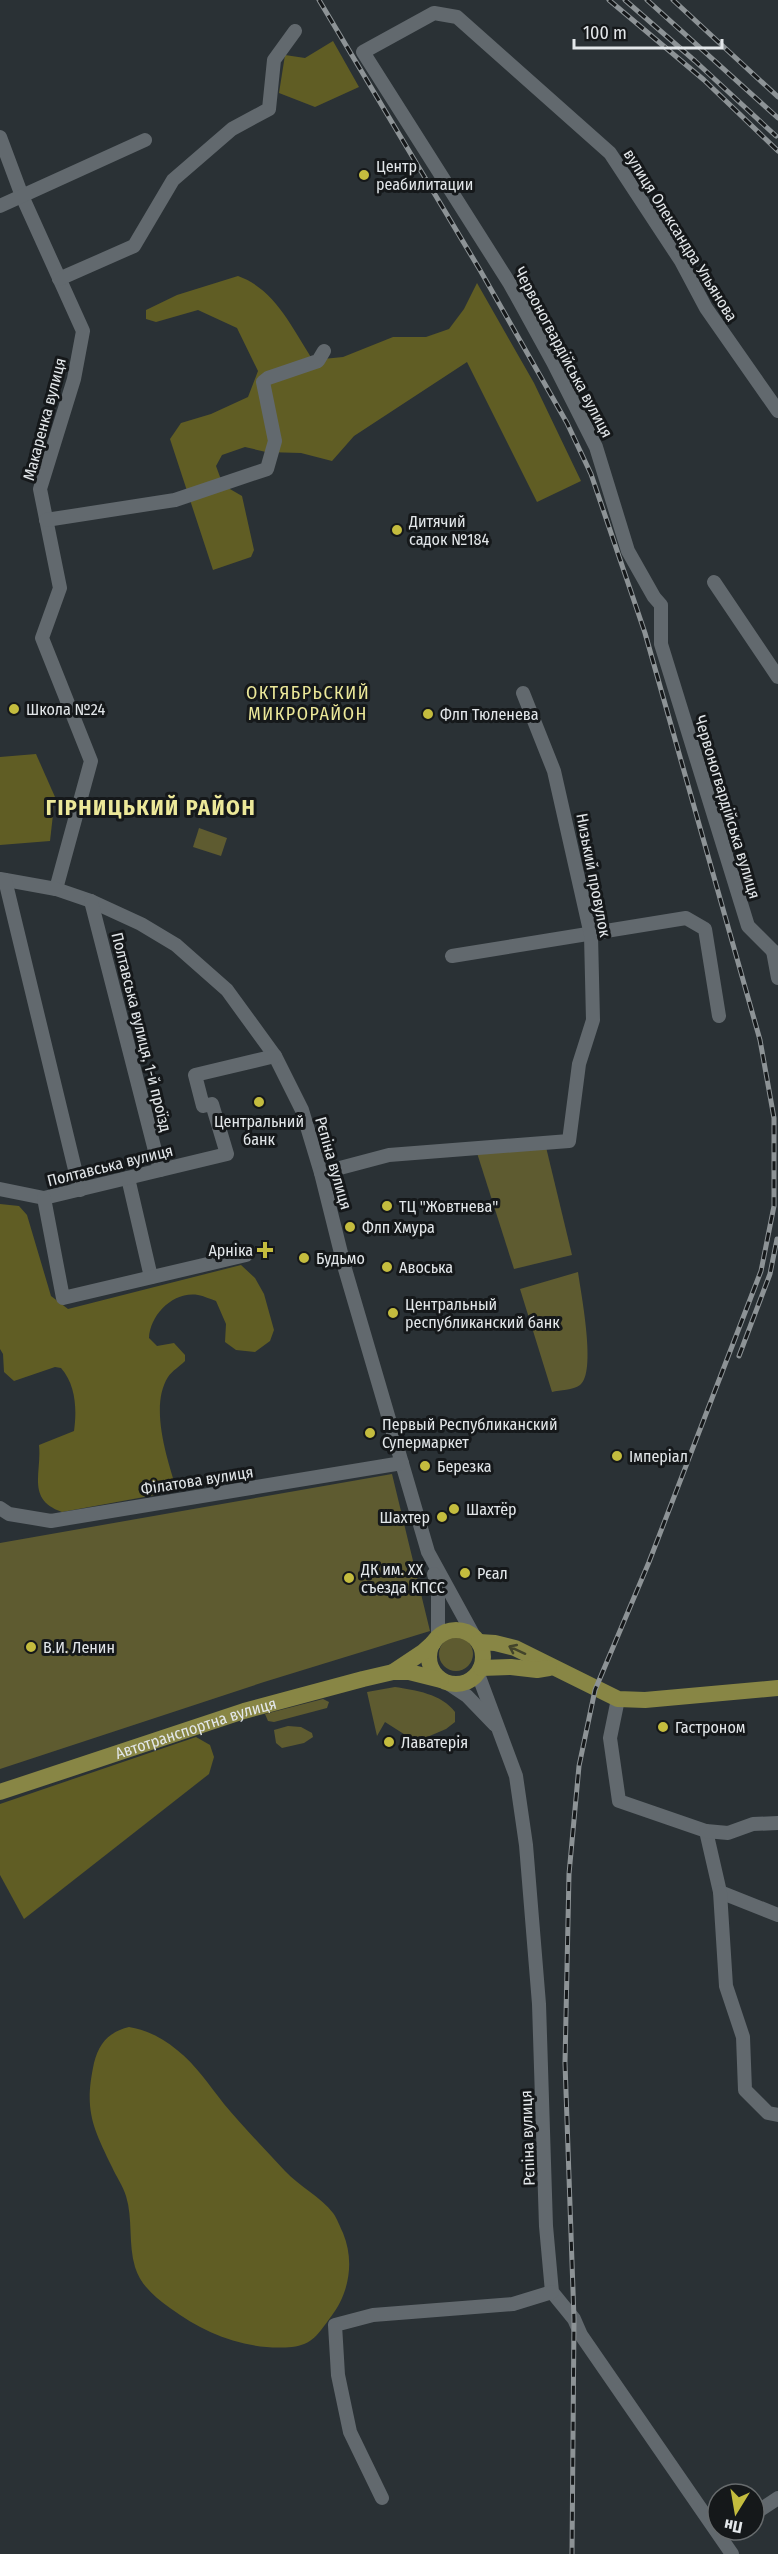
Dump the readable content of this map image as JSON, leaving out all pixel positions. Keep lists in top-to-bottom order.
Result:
{
  "streets": {
    "main road": ["Автотранспортна вулиця"],
    "street": [
      "вулиця Олександра Ульянова",
      "Червоногвардійська вулиця",
      "Макаренка вулиця",
      "Низький провулок",
      "Полтавська вулиця, 1-й проїзд",
      "Рєпіна вулиця",
      "Полтавська вулиця",
      "Філатова вулиця"
    ]
  },
  "crossings": [
    ["вулиця Олександра Ульянова", "Червоногвардійська вулиця"],
    ["Макаренка вулиця", "Рєпіна вулиця"],
    ["Низький провулок", "Рєпіна вулиця"],
    ["Полтавська вулиця, 1-й проїзд", "Рєпіна вулиця"],
    ["Полтавська вулиця, 1-й проїзд", "Полтавська вулиця"],
    ["Рєпіна вулиця", "Полтавська вулиця"],
    ["Рєпіна вулиця", "Філатова вулиця"]
  ],
  "districts": ["ОКТЯБРЬСКИЙ МИКРОРАЙОН", "ГІРНИЦЬКИЙ РАЙОН"],
  "places": {
    "other": [
      "Центр реабилитации",
      "Дитячий садок №184",
      "Школа №24",
      "Флп Тюленева",
      "Центральний банк",
      "ТЦ \"Жовтнева\"",
      "Флп Хмура",
      "Будьмо",
      "Авоська",
      "Центральный республиканский банк",
      "Первый Республиканский Супермаркет",
      "Імперіал",
      "Березка",
      "Шахтёр",
      "Шахтер",
      "Рєал",
      "ДК им. XX съезда КПСС",
      "В.И. Ленин",
      "Гастроном",
      "Лаватерія"
    ],
    "health": ["Арніка"]
  },
  "scale_bar": "100 m",
  "north": "bottom"
}
